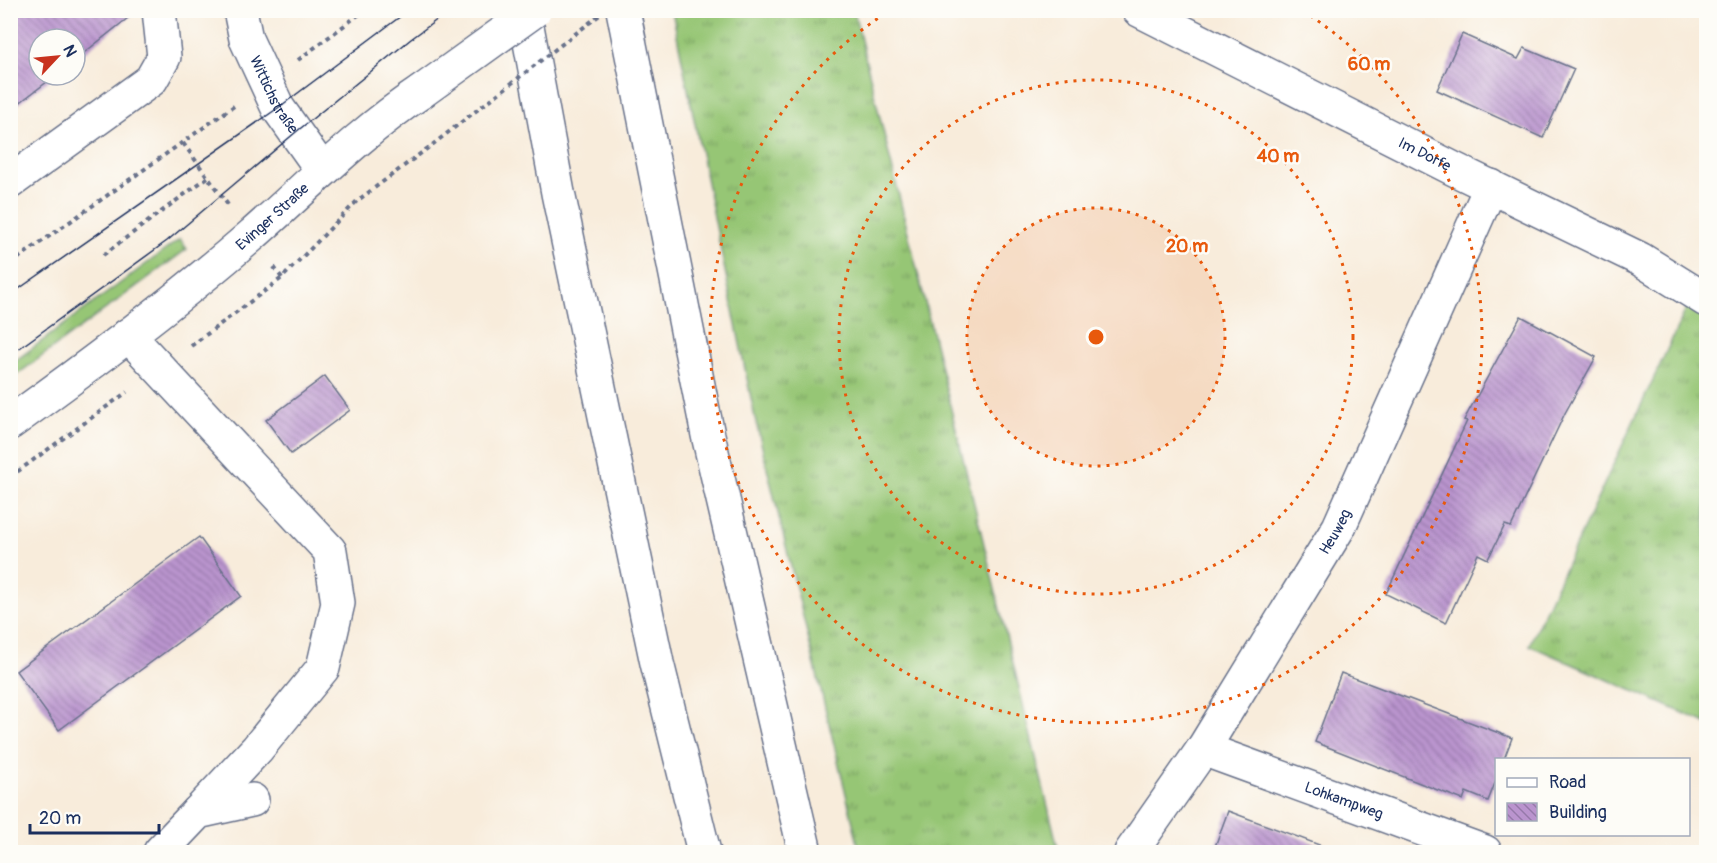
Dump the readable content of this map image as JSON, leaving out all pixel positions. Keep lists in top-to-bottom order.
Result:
{
  "streets": {
    "main road": [
      "Wittichstraße",
      "Im Dorfe",
      "Evinger Straße",
      "Heuweg",
      "Lohkampweg"
    ]
  },
  "crossings": [
    ["Wittichstraße", "Evinger Straße"],
    ["Im Dorfe", "Heuweg"],
    ["Heuweg", "Lohkampweg"]
  ],
  "legend": ["Road", "Building"],
  "scale_bar": "20 m",
  "north": "top right",
  "rings": ["60 m", "40 m", "20 m"]
}
